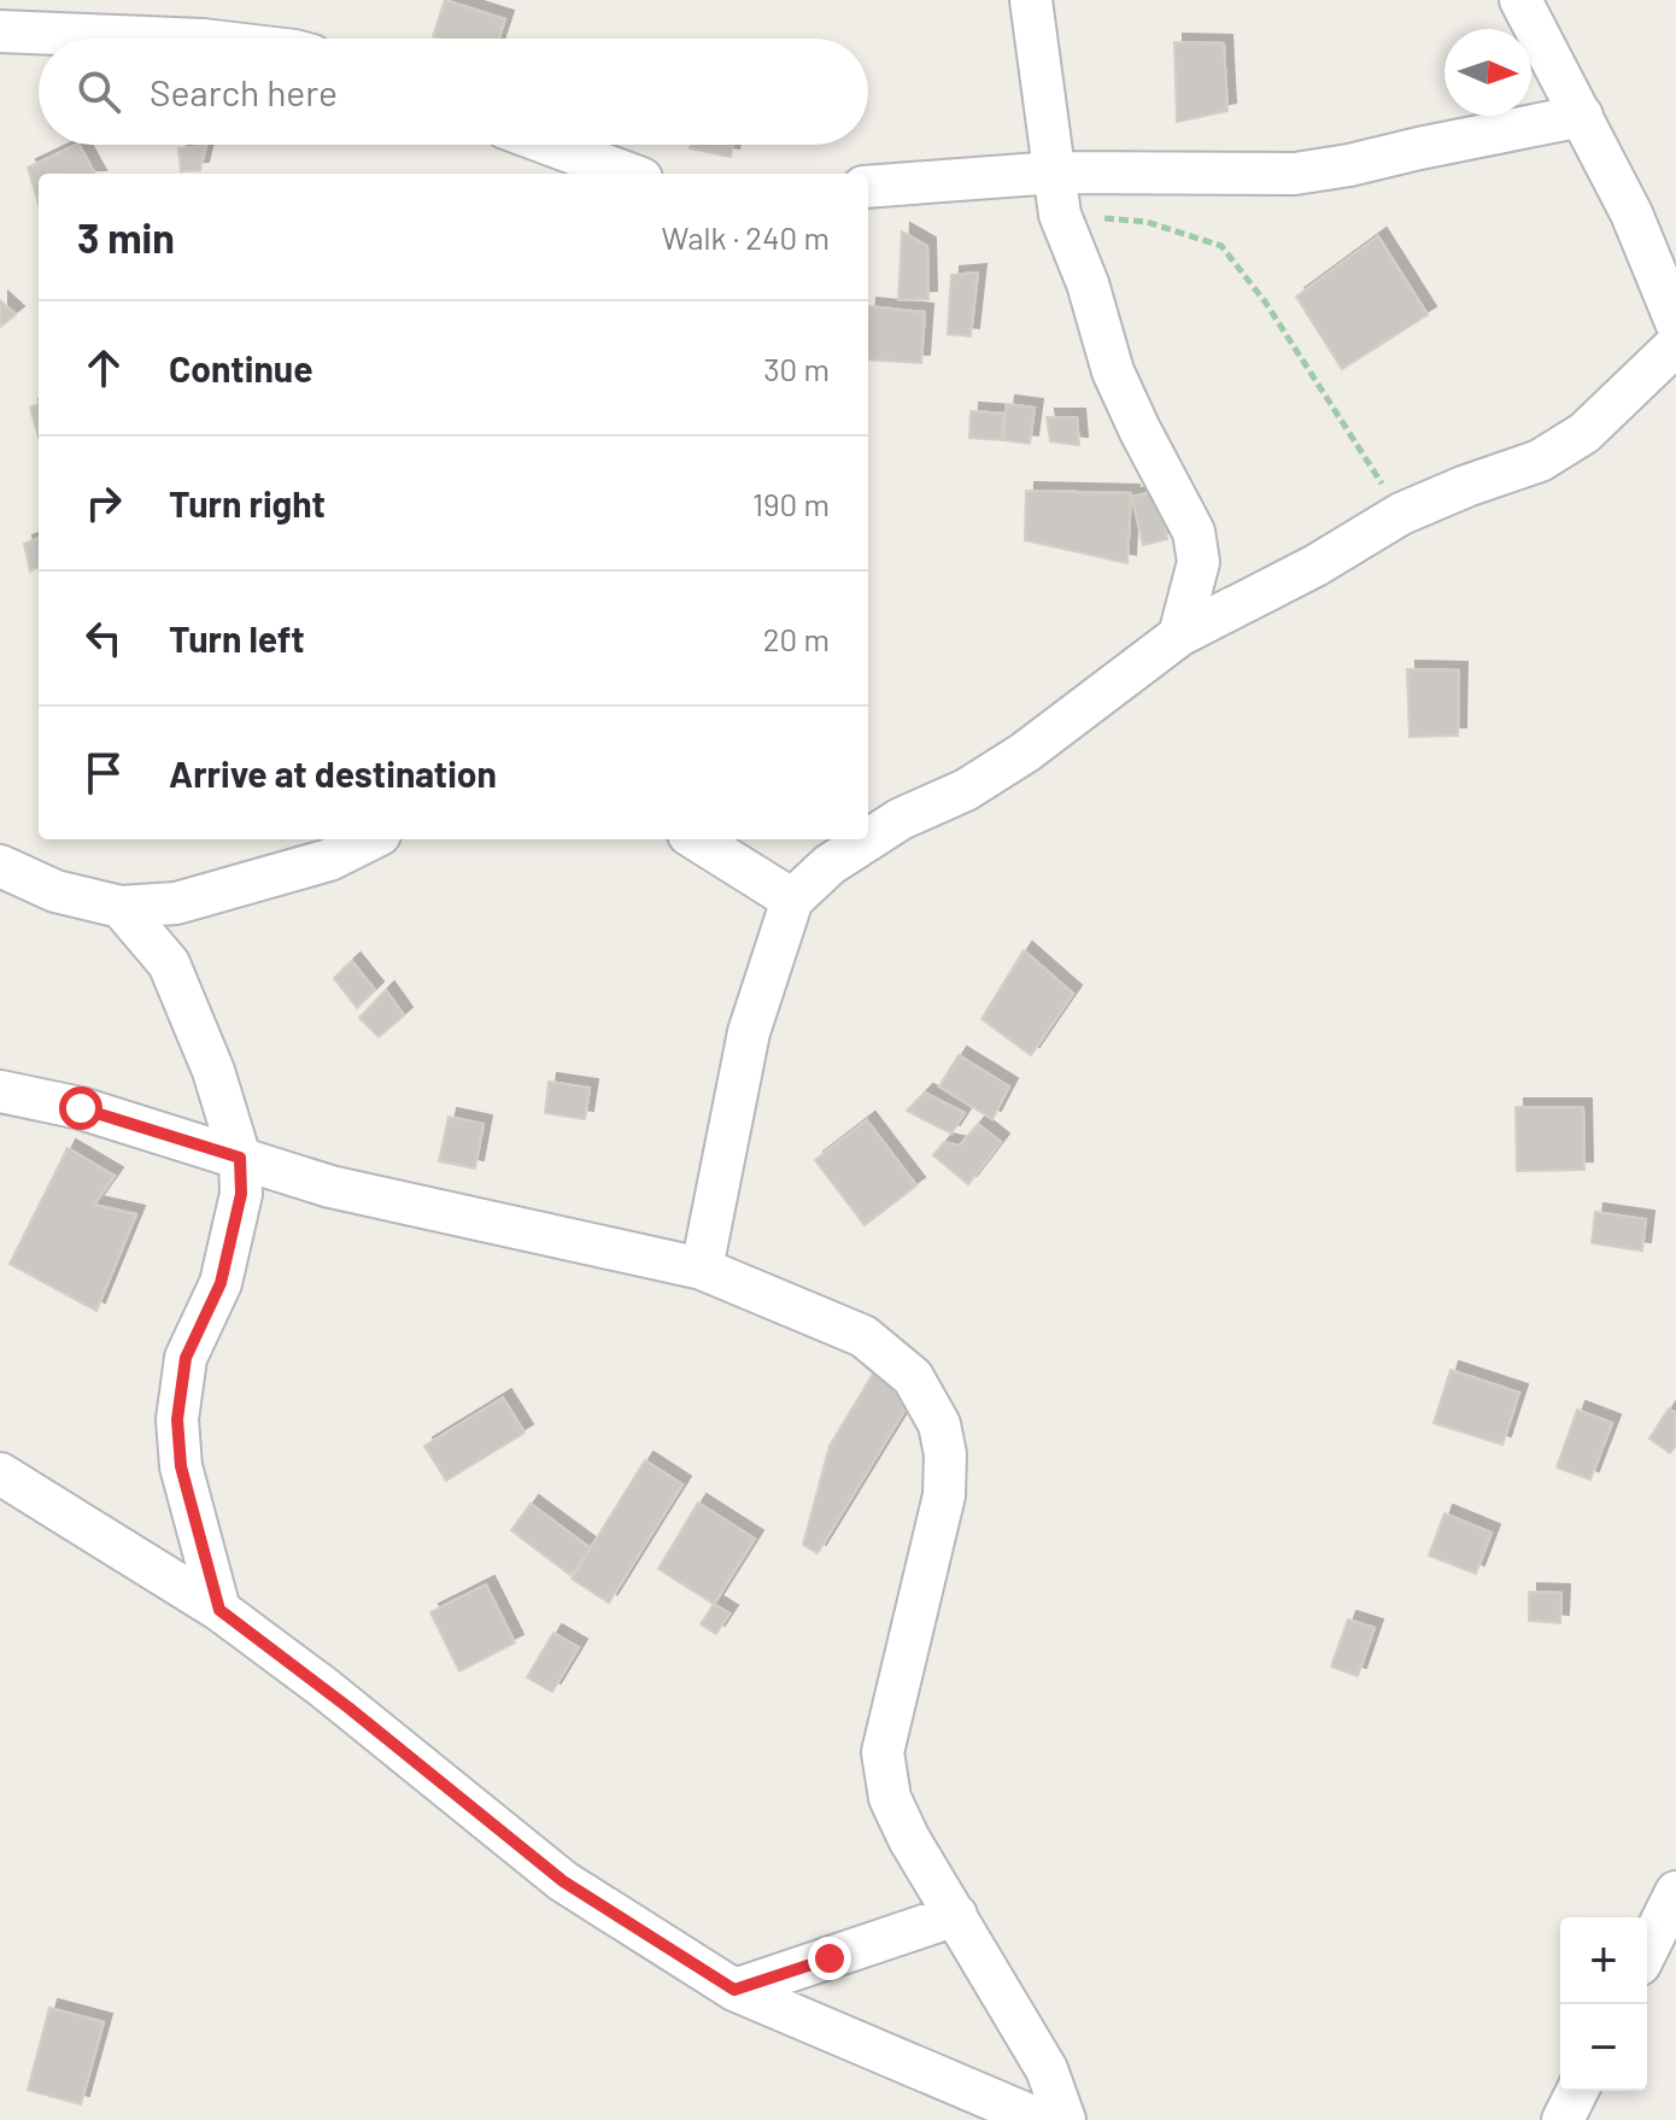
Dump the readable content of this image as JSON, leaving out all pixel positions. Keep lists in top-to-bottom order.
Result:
{
  "north": "right",
  "page": {
    "search": "Search here",
    "heading": ["3 min", "Walk · 240 m"],
    "list": [
      ["Continue", "30 m"],
      ["Turn right", "190 m"],
      ["Turn left", "20 m"],
      "Arrive at destination"
    ],
    "map_buttons": ["+", "−"]
  }
}
